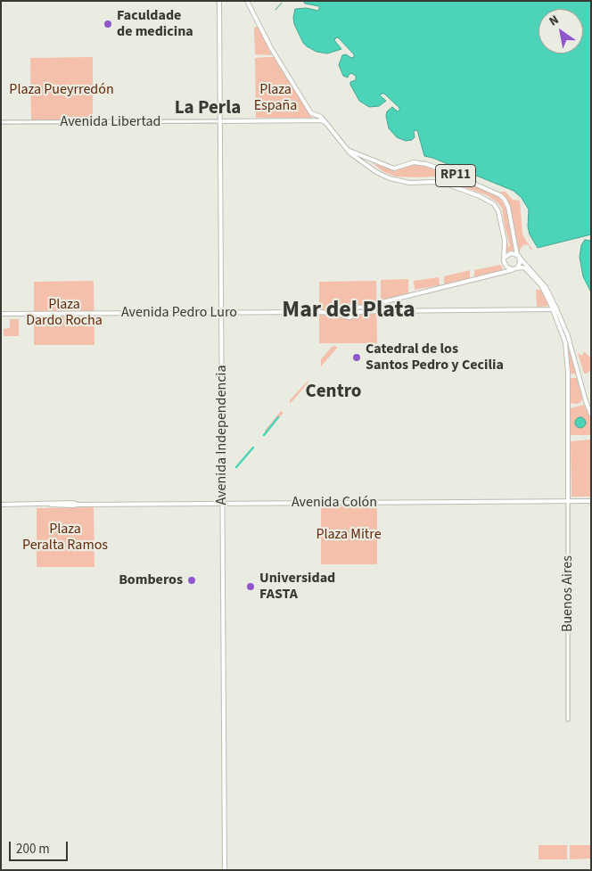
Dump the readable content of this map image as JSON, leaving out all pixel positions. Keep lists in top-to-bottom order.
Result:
{
  "streets": {
    "main road": [
      "Avenida Libertad",
      "RP11",
      "Avenida Pedro Luro",
      "Avenida Independencia",
      "Avenida Colón",
      "Buenos Aires"
    ]
  },
  "crossings": [
    ["Avenida Libertad", "RP11"],
    ["Avenida Libertad", "Avenida Independencia"],
    ["RP11", "Buenos Aires"],
    ["Avenida Pedro Luro", "Avenida Independencia"],
    ["Avenida Independencia", "Avenida Colón"],
    ["Avenida Colón", "Buenos Aires"]
  ],
  "districts": ["La Perla", "Mar del Plata", "Centro"],
  "parks": [
    "Plaza Pueyrredón",
    "Plaza España",
    "Plaza Dardo Rocha",
    "Plaza Peralta Ramos",
    "Plaza Mitre"
  ],
  "places": [
    "Faculdade de medicina",
    "Catedral de los Santos Pedro y Cecilia",
    "Bomberos",
    "Universidad FASTA"
  ],
  "scale_bar": "200 m",
  "north": "top left"
}
